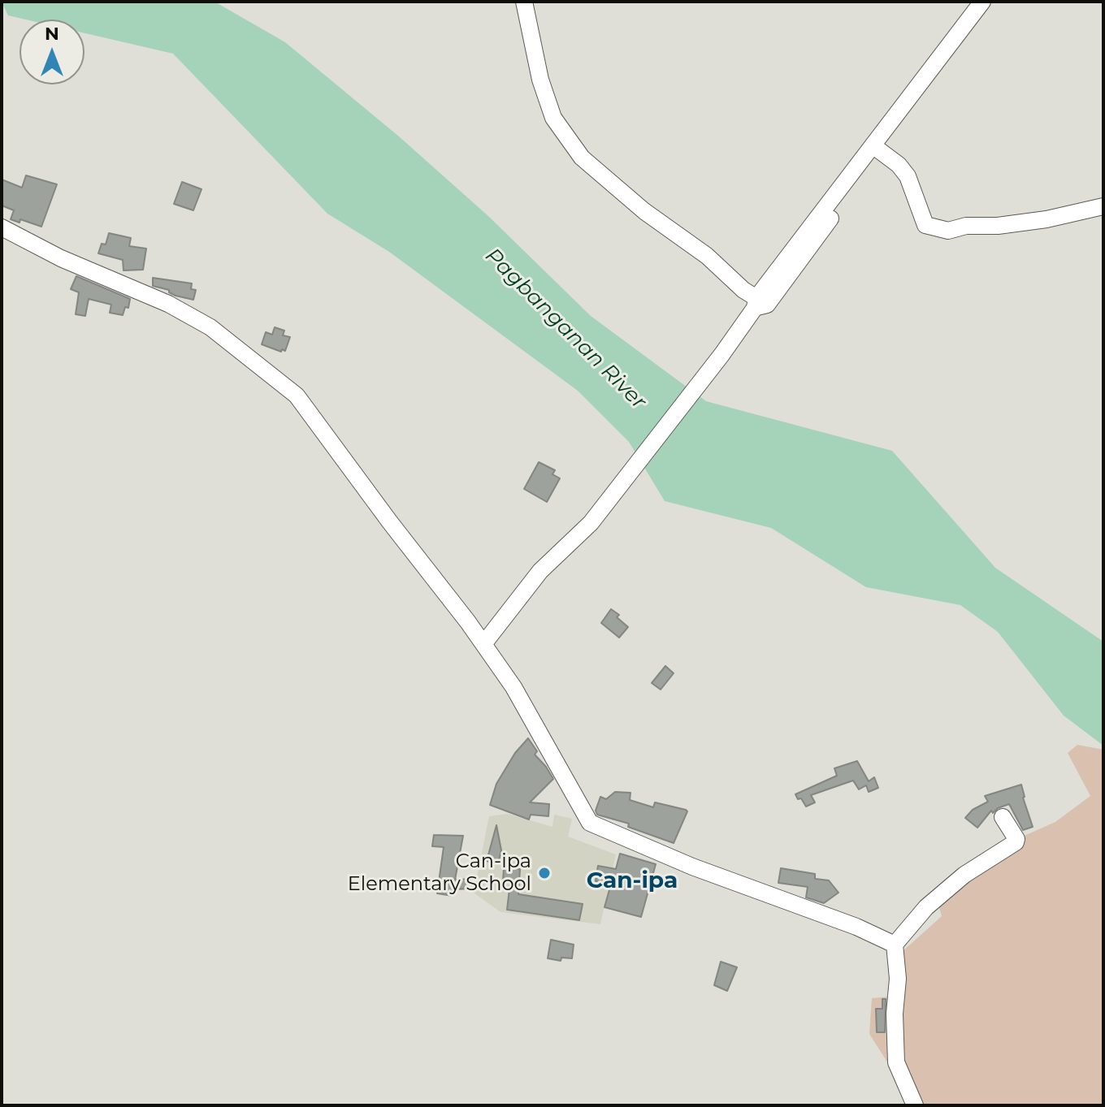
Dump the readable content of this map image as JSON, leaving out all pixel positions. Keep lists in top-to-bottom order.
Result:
{
  "districts": ["Can-ipa"],
  "water": ["Pagbanganan River"],
  "places": ["Can-ipa Elementary School"],
  "north": "top"
}
